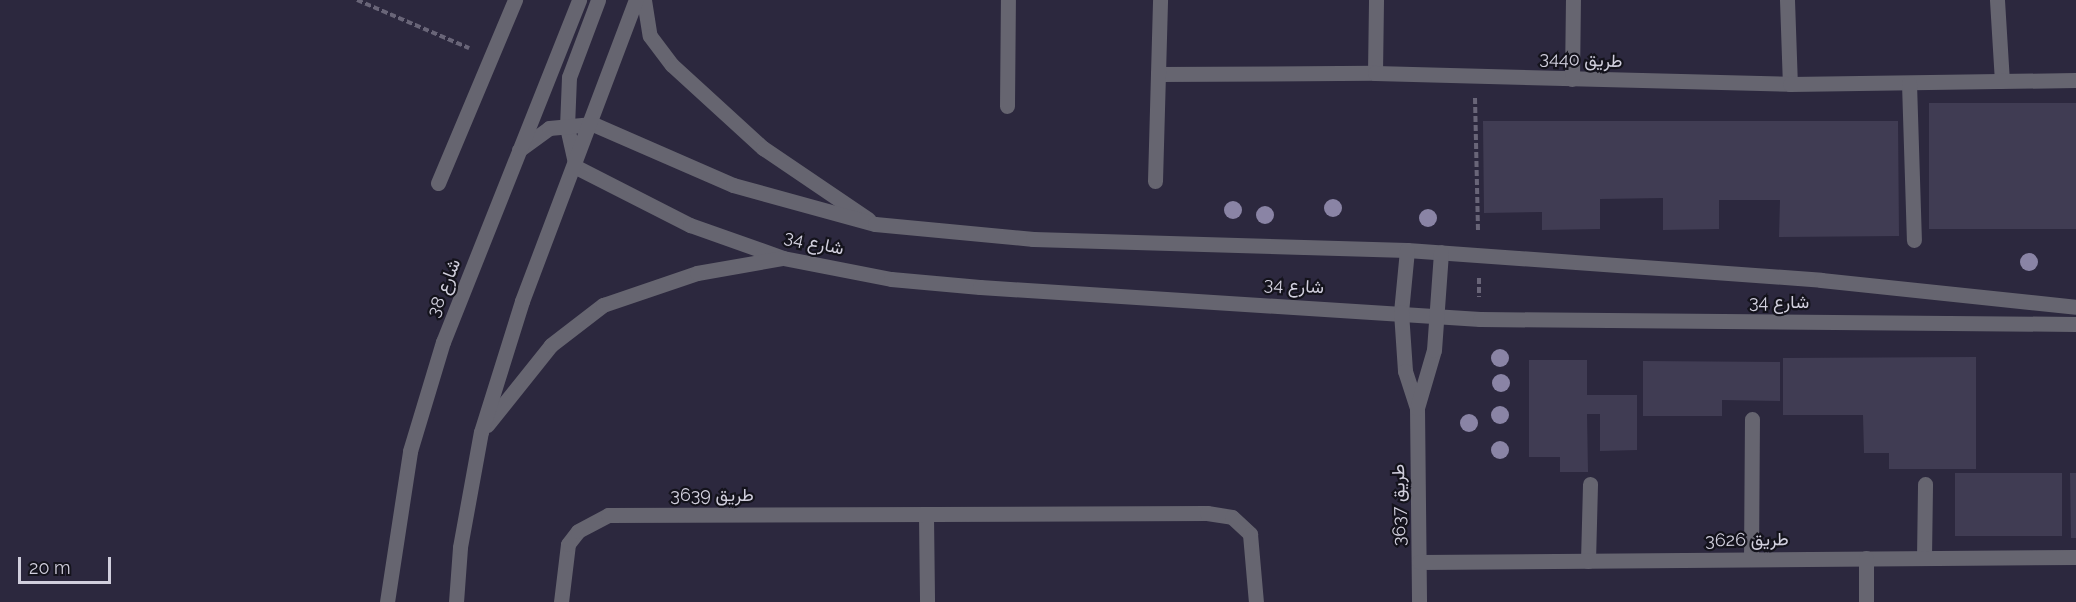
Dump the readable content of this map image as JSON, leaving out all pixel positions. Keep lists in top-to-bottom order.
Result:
{
  "streets": {
    "street": [
      "طريق 3440",
      "شارع 34",
      "شارع 38",
      "طريق 3639",
      "طريق 3637",
      "طريق 3626"
    ]
  },
  "crossings": [
    ["شارع 34", "شارع 38"],
    ["شارع 34", "طريق 3637"],
    ["طريق 3637", "طريق 3626"]
  ],
  "scale_bar": "20 m"
}
